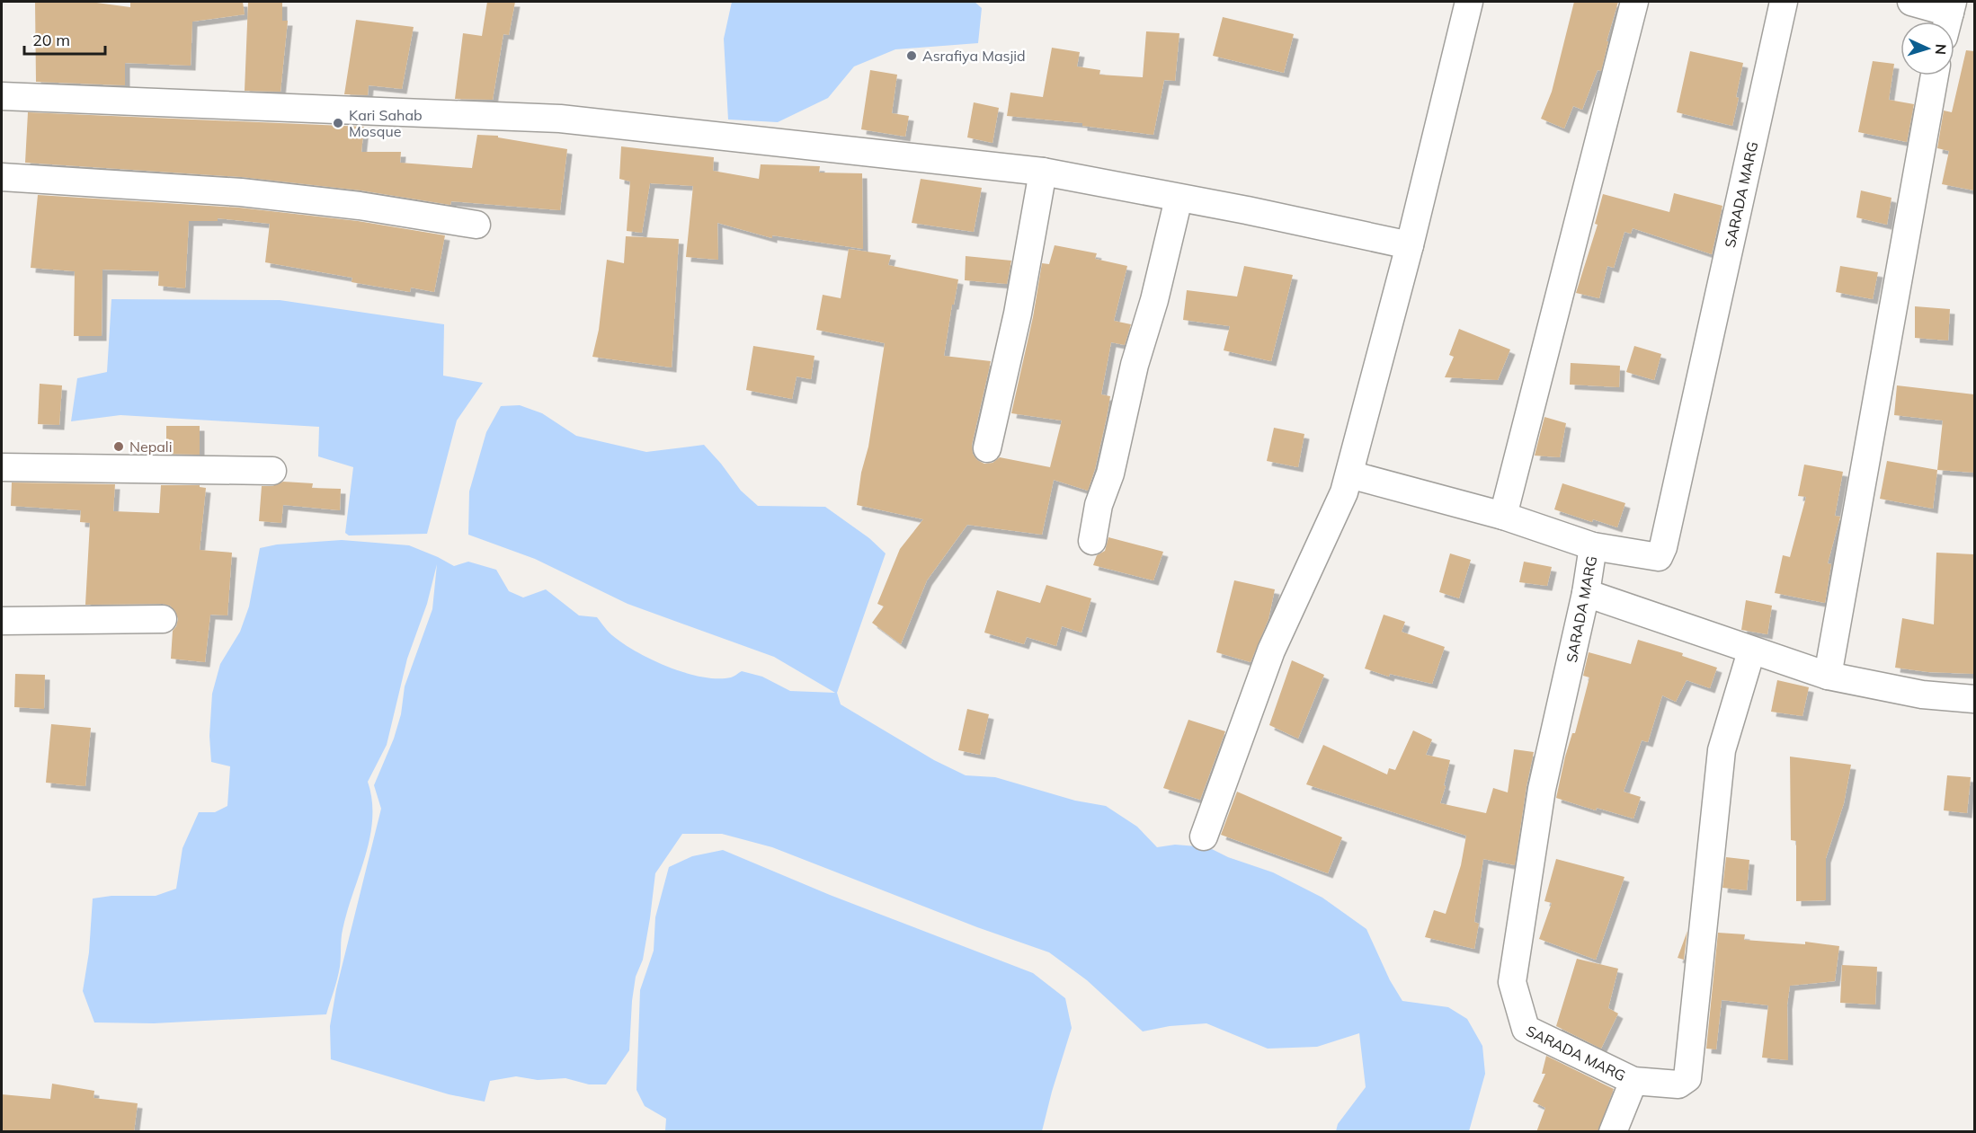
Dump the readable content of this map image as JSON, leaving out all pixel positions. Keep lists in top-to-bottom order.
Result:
{
  "streets": {
    "street": ["SARADA MARG"]
  },
  "places": ["Asrafiya Masjid", "Kari Sahab Mosque", "Nepali"],
  "scale_bar": "20 m",
  "north": "right"
}
